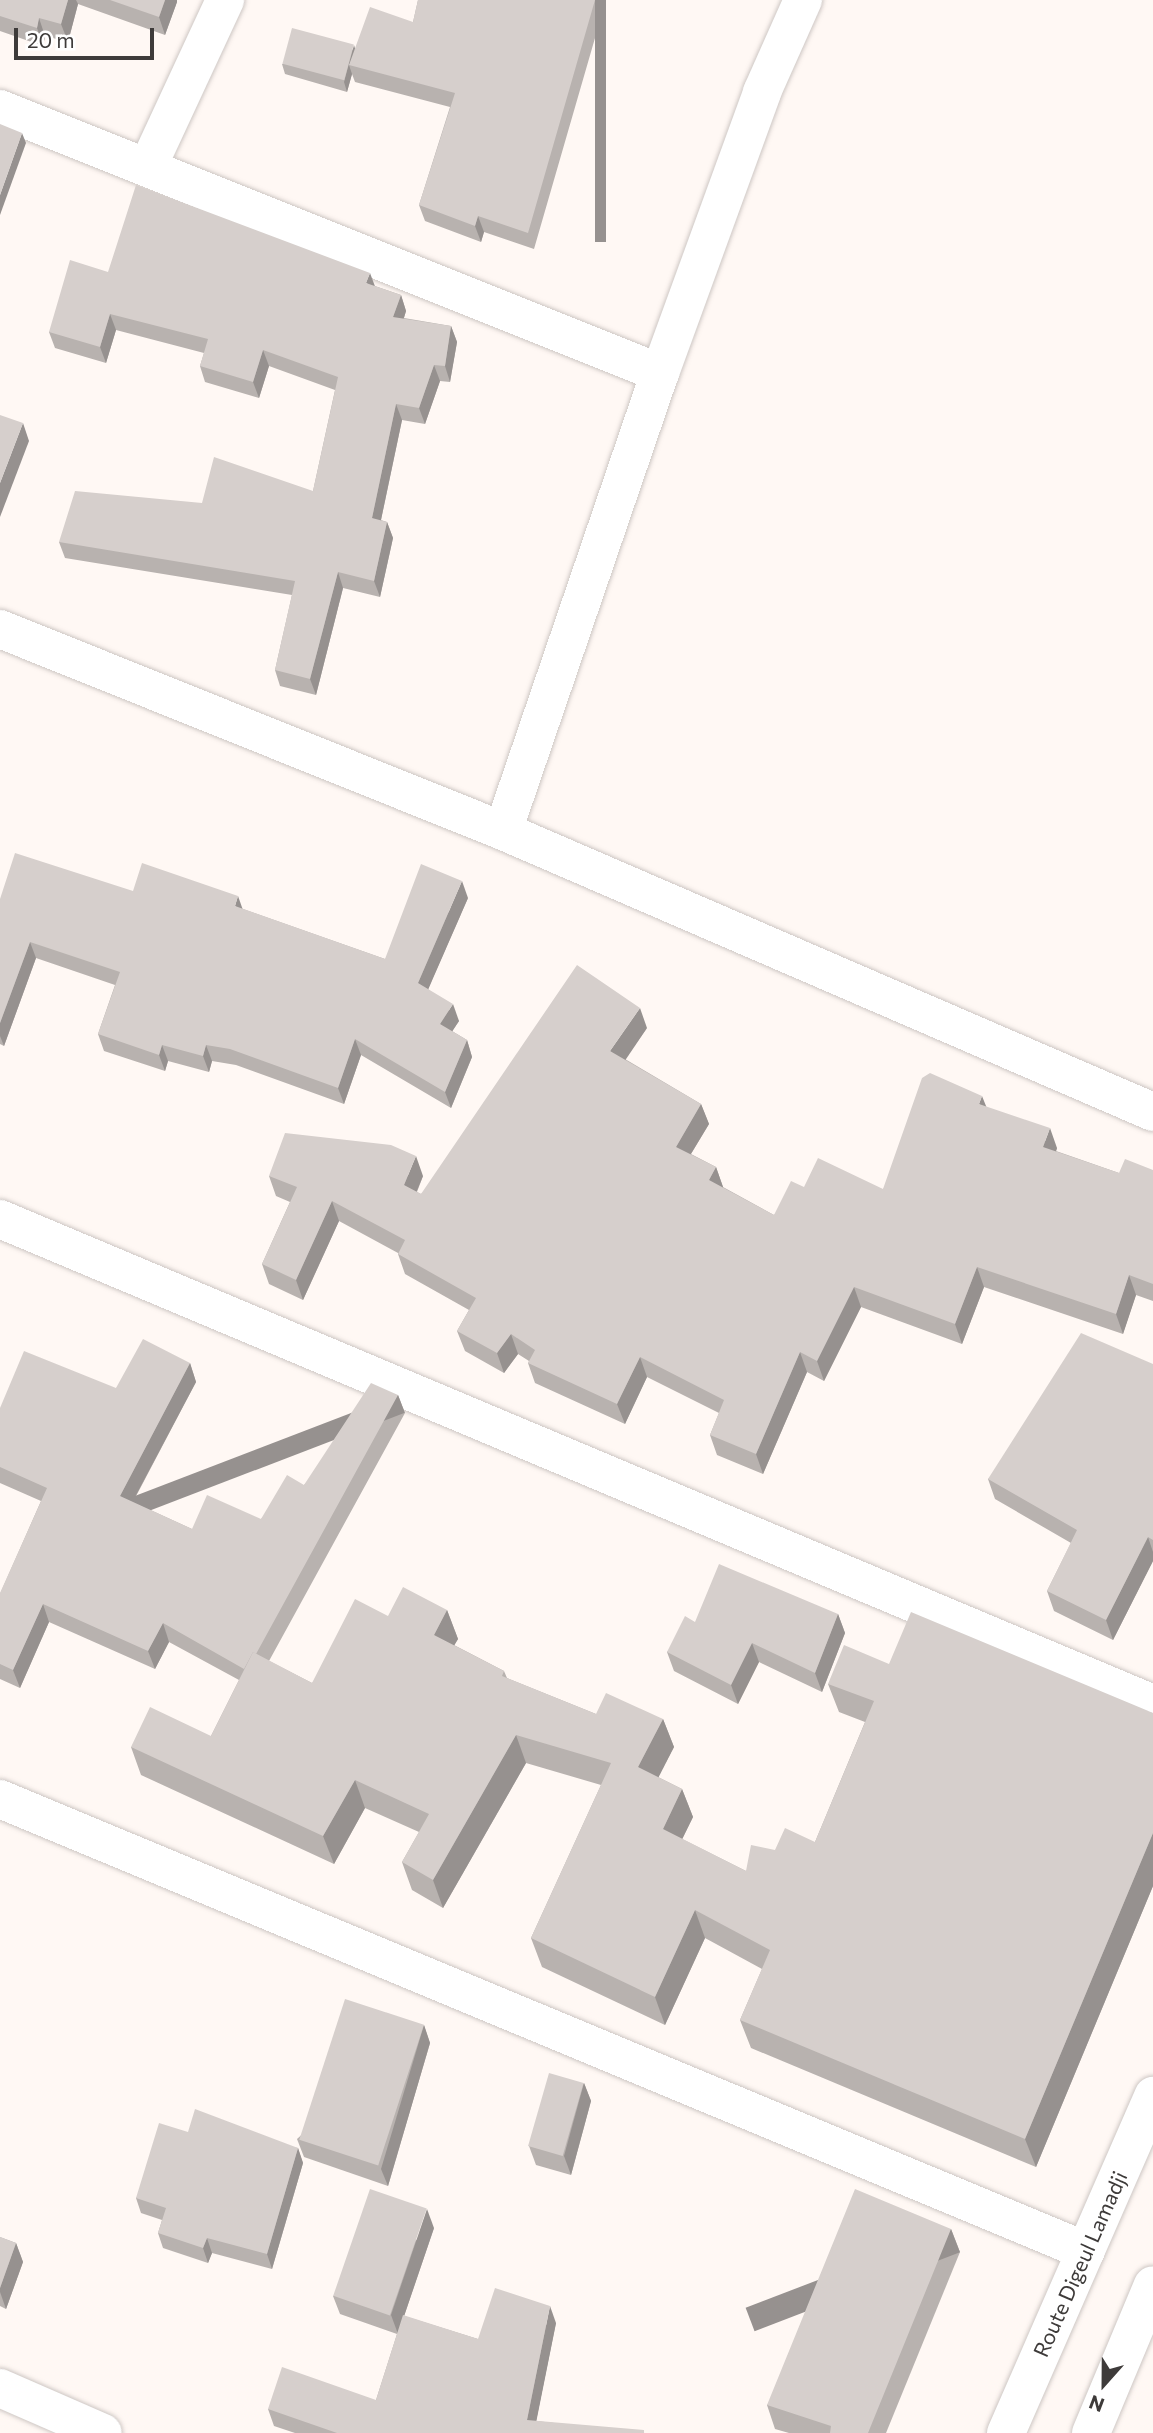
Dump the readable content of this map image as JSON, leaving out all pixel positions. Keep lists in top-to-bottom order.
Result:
{
  "streets": {
    "street": ["Route Digeul Lamadji"]
  },
  "scale_bar": "20 m",
  "north": "bottom"
}
